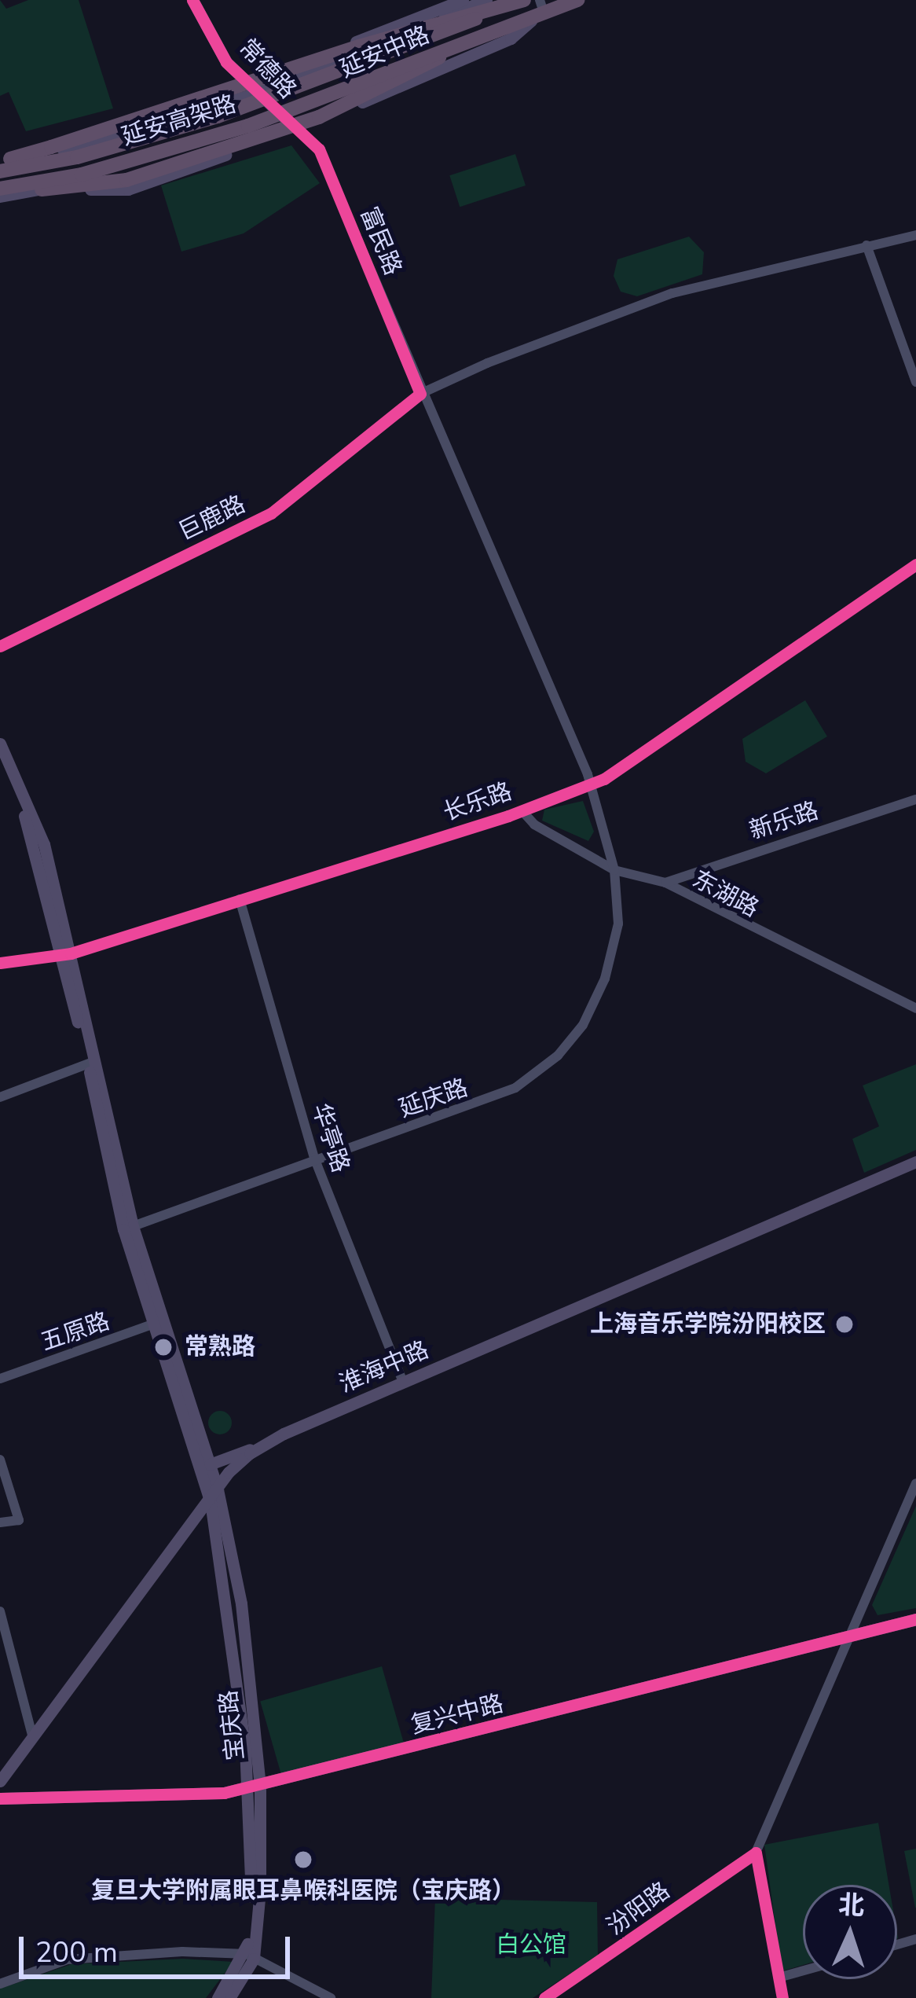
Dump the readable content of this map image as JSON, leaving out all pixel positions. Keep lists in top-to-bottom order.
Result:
{
  "streets": {
    "highway": ["延安高架路"],
    "main road": [
      "延安中路",
      "常德路",
      "淮海中路",
      "复兴中路",
      "宝庆路"
    ],
    "street": [
      "富民路",
      "巨鹿路",
      "长乐路",
      "新乐路",
      "东湖路",
      "延庆路",
      "华亭路",
      "五原路",
      "汾阳路"
    ]
  },
  "crossings": [
    ["延安中路", "常德路"],
    ["延安中路", "延安高架路"],
    ["延安中路", "富民路"],
    ["常德路", "富民路"],
    ["富民路", "巨鹿路"],
    ["富民路", "长乐路"],
    ["富民路", "东湖路"],
    ["富民路", "延庆路"],
    ["长乐路", "东湖路"],
    ["长乐路", "华亭路"],
    ["新乐路", "东湖路"],
    ["东湖路", "延庆路"],
    ["延庆路", "华亭路"],
    ["华亭路", "淮海中路"],
    ["淮海中路", "宝庆路"],
    ["复兴中路", "宝庆路"]
  ],
  "parks": ["白公馆"],
  "places": ["上海音乐学院汾阳校区", "常熟路", "复旦大学附属眼耳鼻喉科医院（宝庆路）"],
  "scale_bar": "200 m",
  "north": "top"
}
